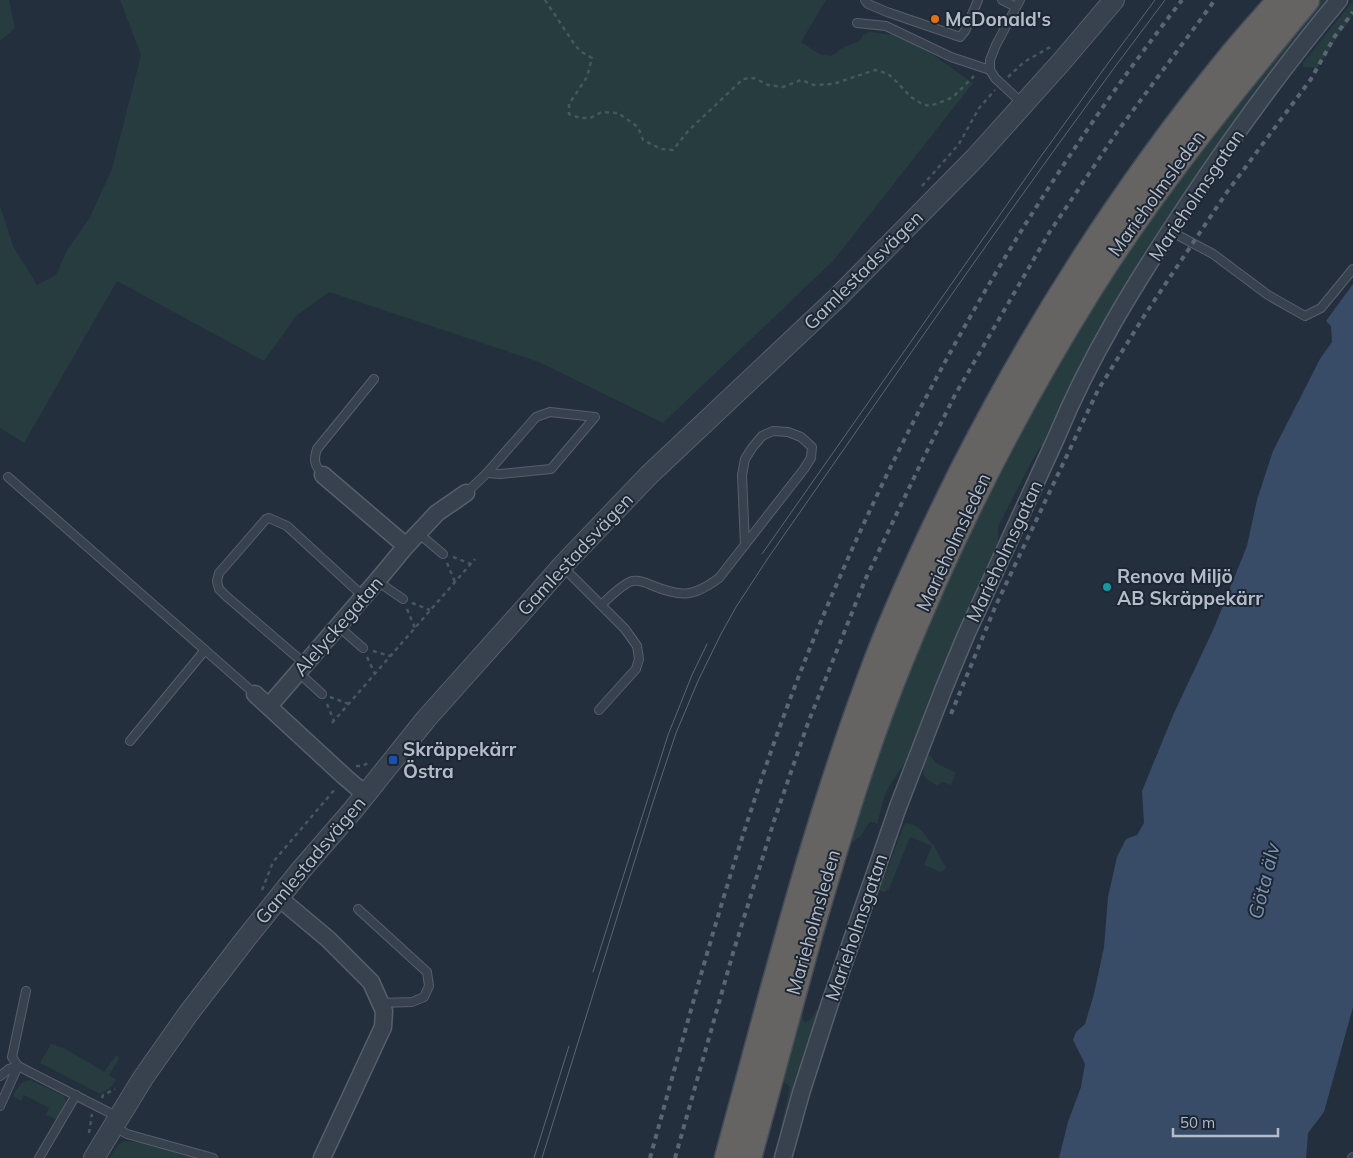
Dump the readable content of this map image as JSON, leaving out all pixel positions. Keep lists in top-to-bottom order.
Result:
{
  "streets": {
    "highway": ["Marieholmsleden"],
    "street": ["Marieholmsgatan", "Gamlestadsvägen", "Alelyckegatan"]
  },
  "water": ["Göta älv"],
  "places": {
    "other": ["McDonald's", "Renova Miljö AB Skräppekärr"],
    "transit": ["Skräppekärr Östra"]
  },
  "scale_bar": "50 m"
}
